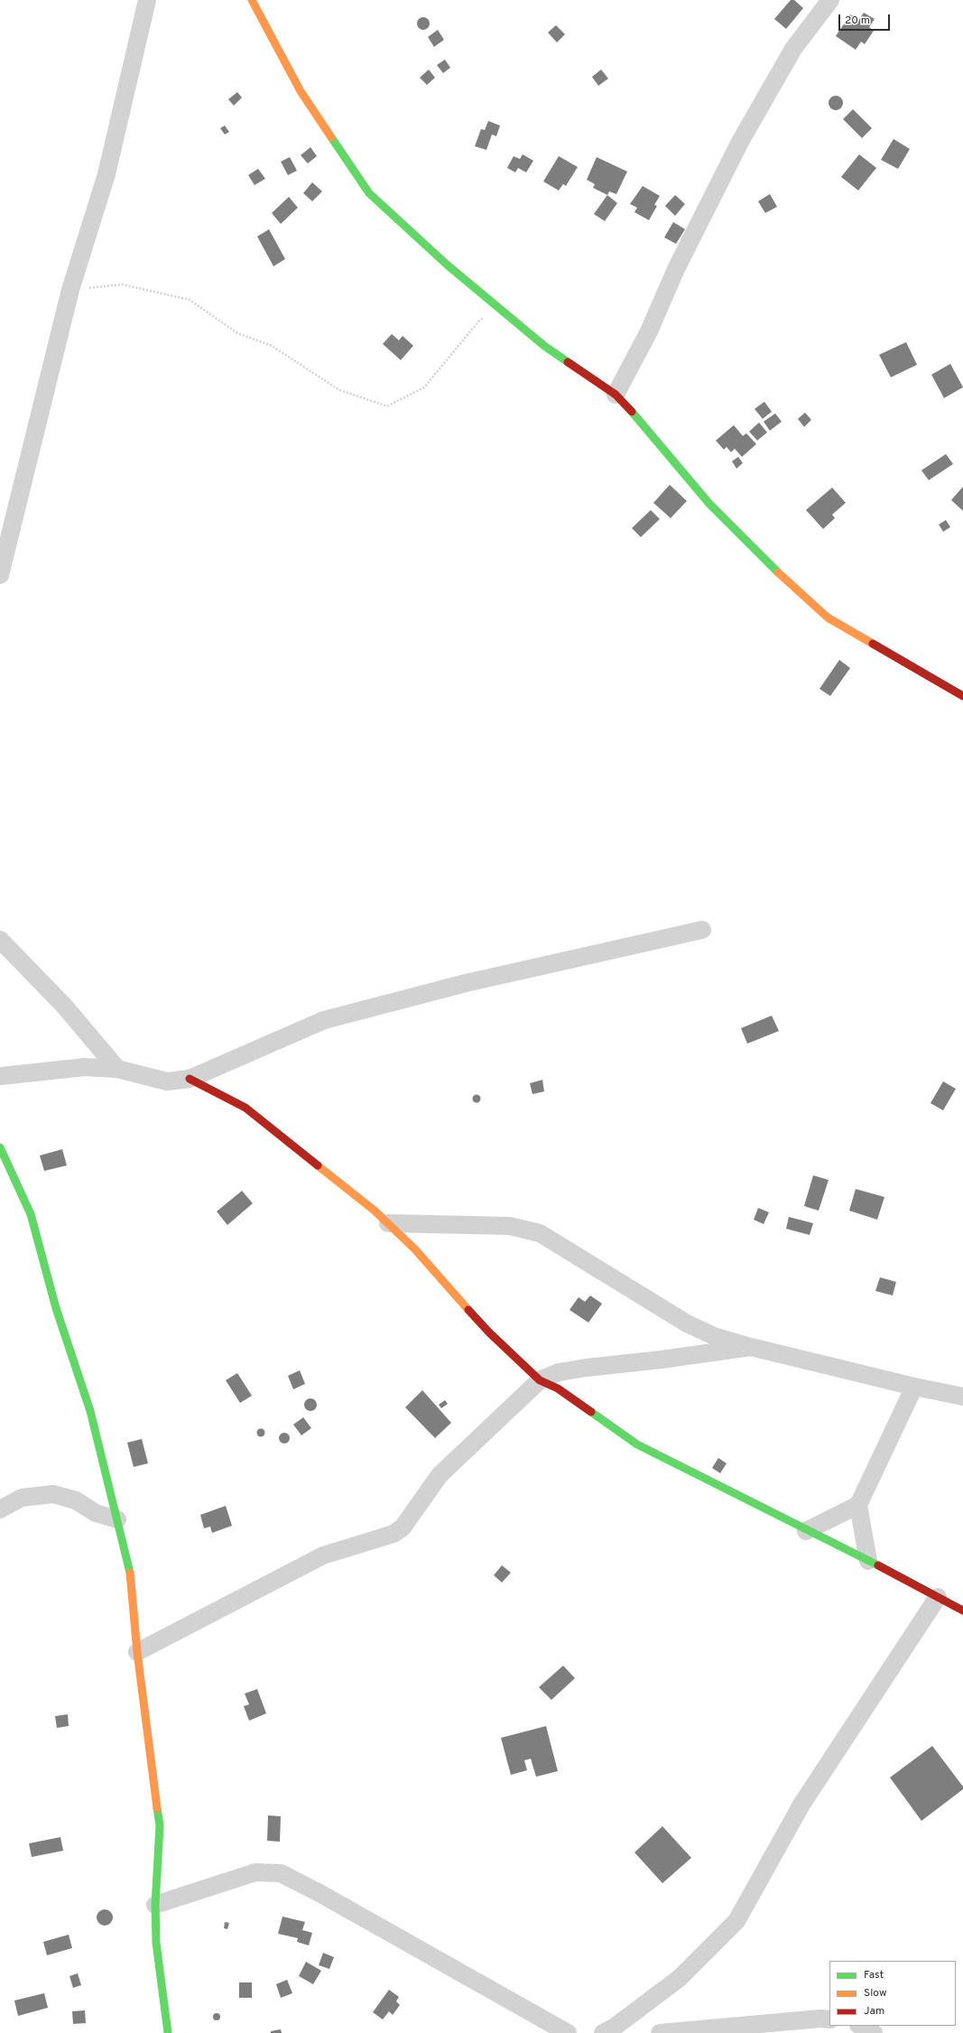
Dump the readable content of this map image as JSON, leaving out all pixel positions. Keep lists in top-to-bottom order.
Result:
{
  "legend": ["Fast", "Slow", "Jam"],
  "scale_bar": "20 m"
}
